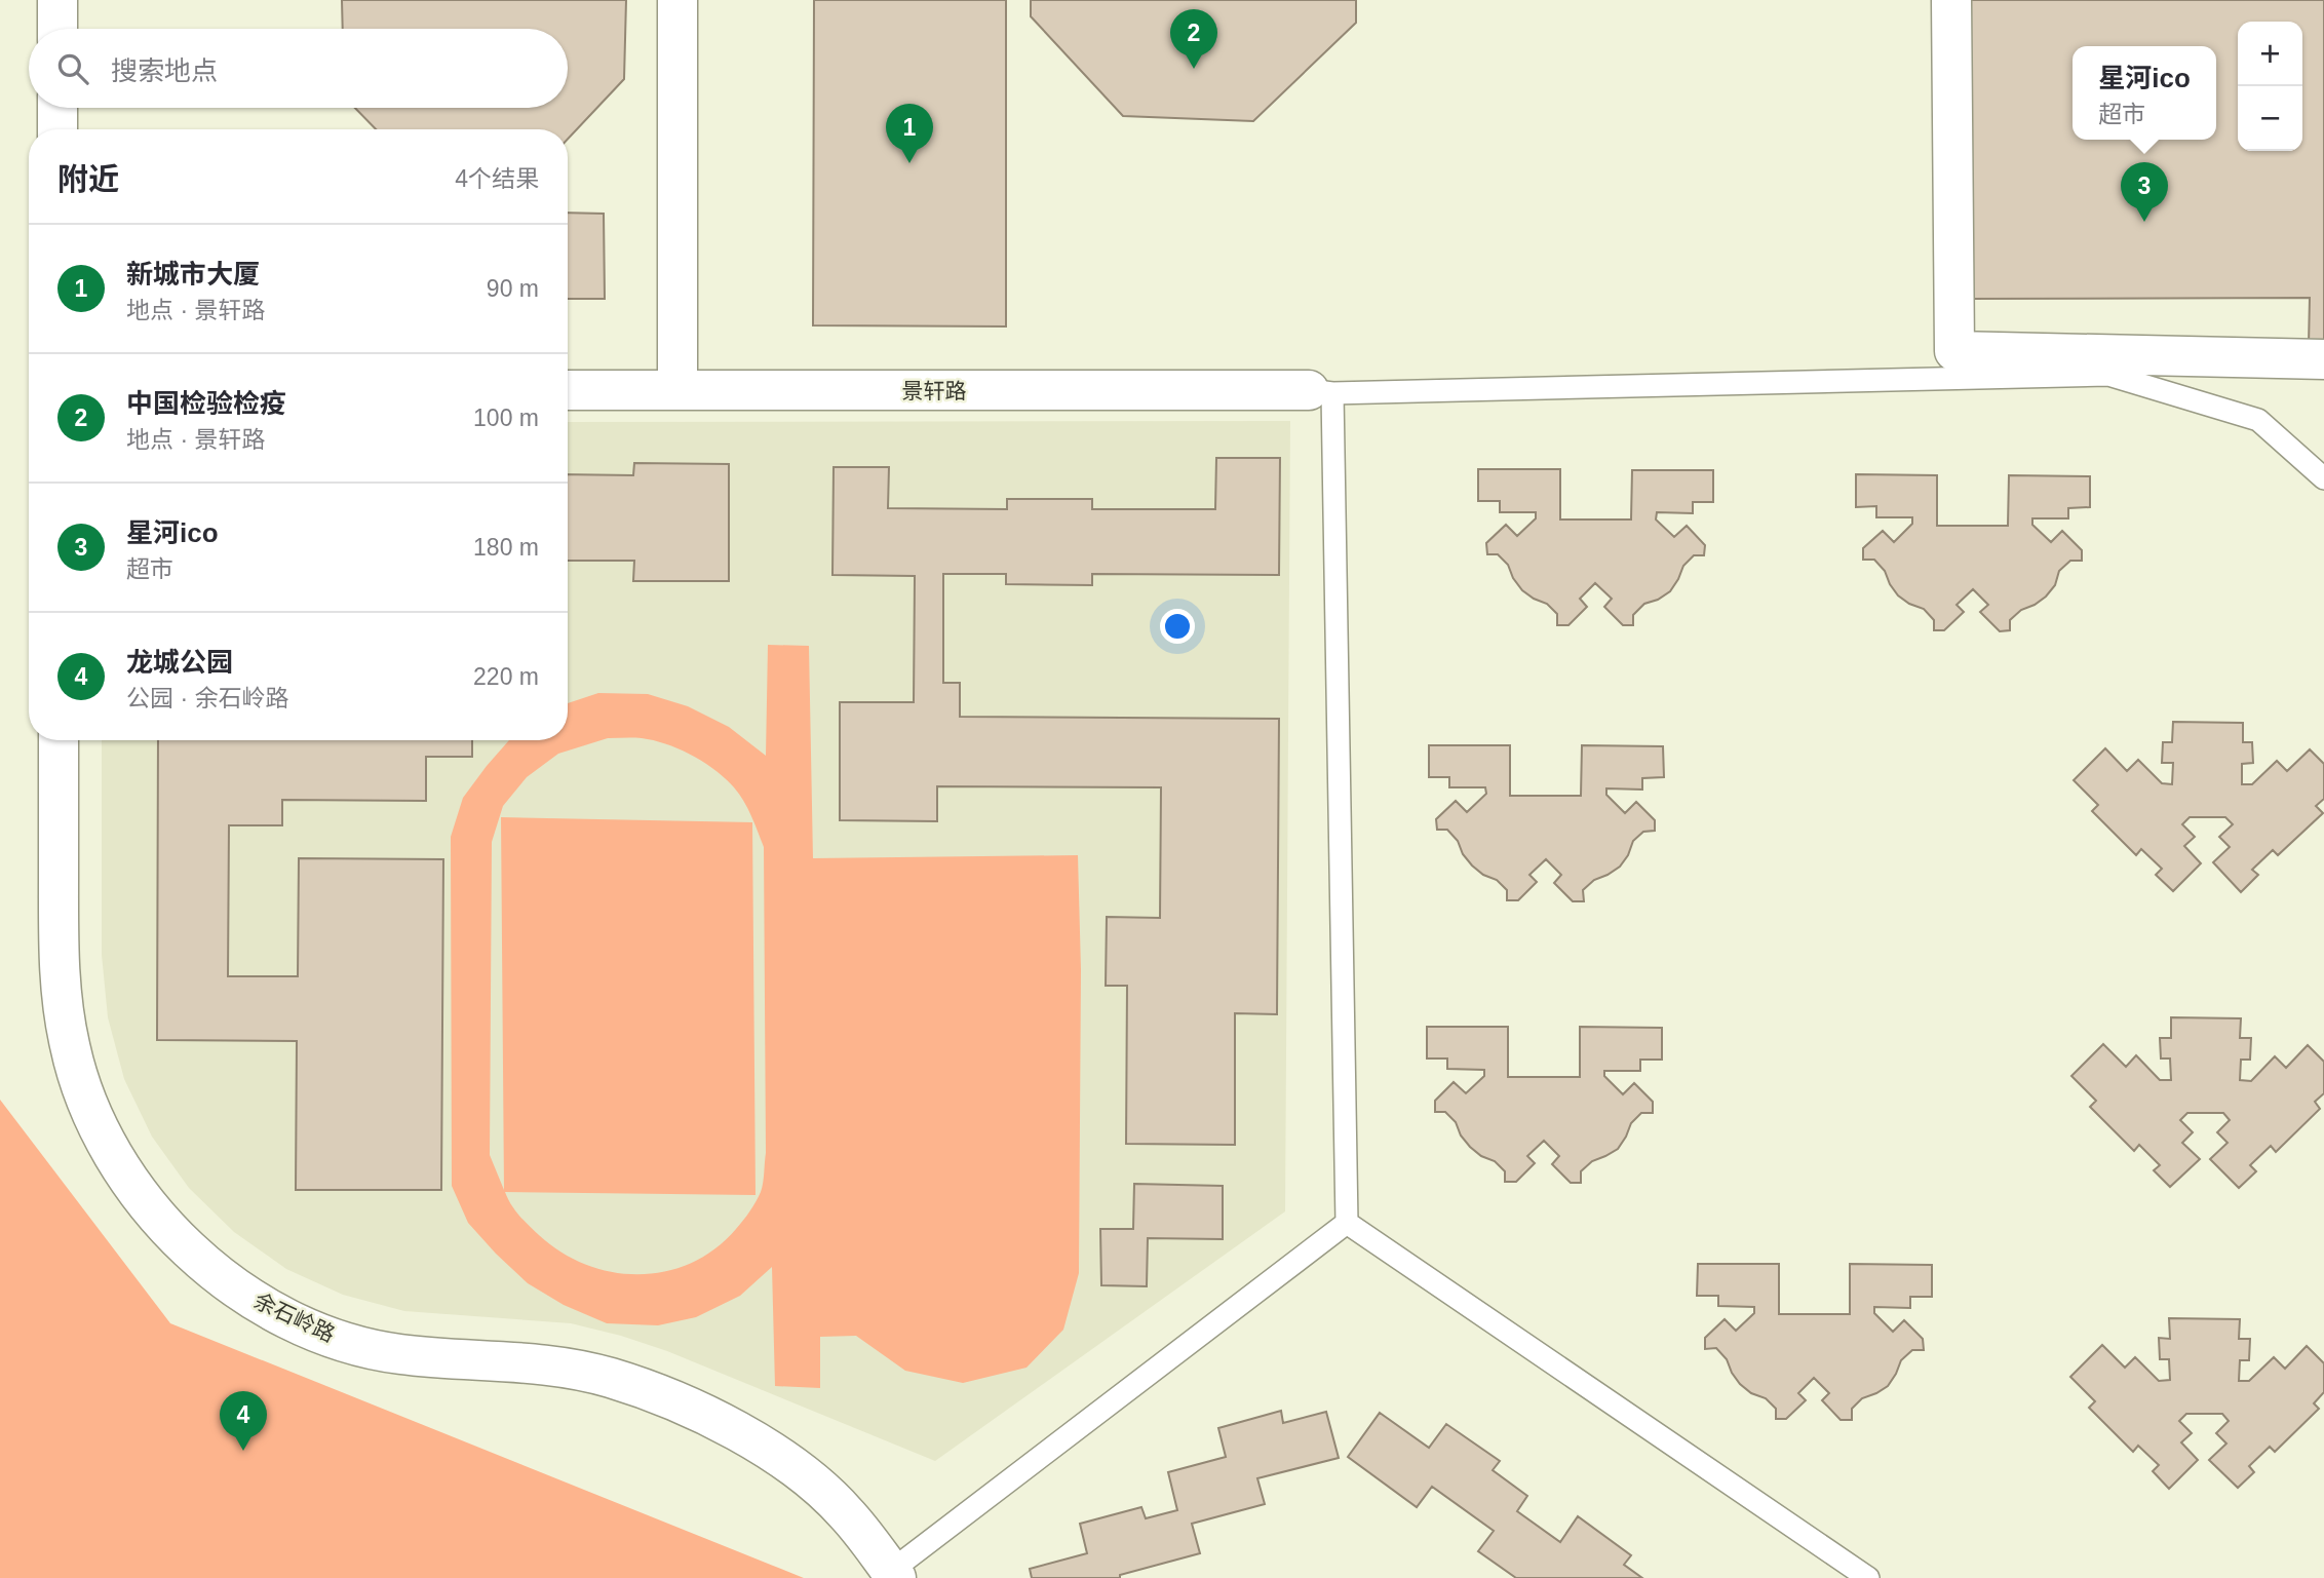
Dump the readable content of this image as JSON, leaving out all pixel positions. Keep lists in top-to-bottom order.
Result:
{
  "streets": {
    "street": ["景轩路", "余石岭路"]
  },
  "page": {
    "pins": [
      "2",
      "1",
      "3",
      "4"
    ],
    "map_buttons": ["+", "−"],
    "search": "搜索地点",
    "popup": ["星河ico", "超市"],
    "heading": ["附近", "4个结果"],
    "list": [
      {
        "mark": "1",
        "name": "新城市大厦",
        "note": "地点 · 景轩路",
        "value": "90 m"
      },
      {
        "mark": "2",
        "name": "中国检验检疫",
        "note": "地点 · 景轩路",
        "value": "100 m"
      },
      {
        "mark": "3",
        "name": "星河ico",
        "note": "超市",
        "value": "180 m"
      },
      {
        "mark": "4",
        "name": "龙城公园",
        "note": "公园 · 余石岭路",
        "value": "220 m"
      }
    ]
  }
}
